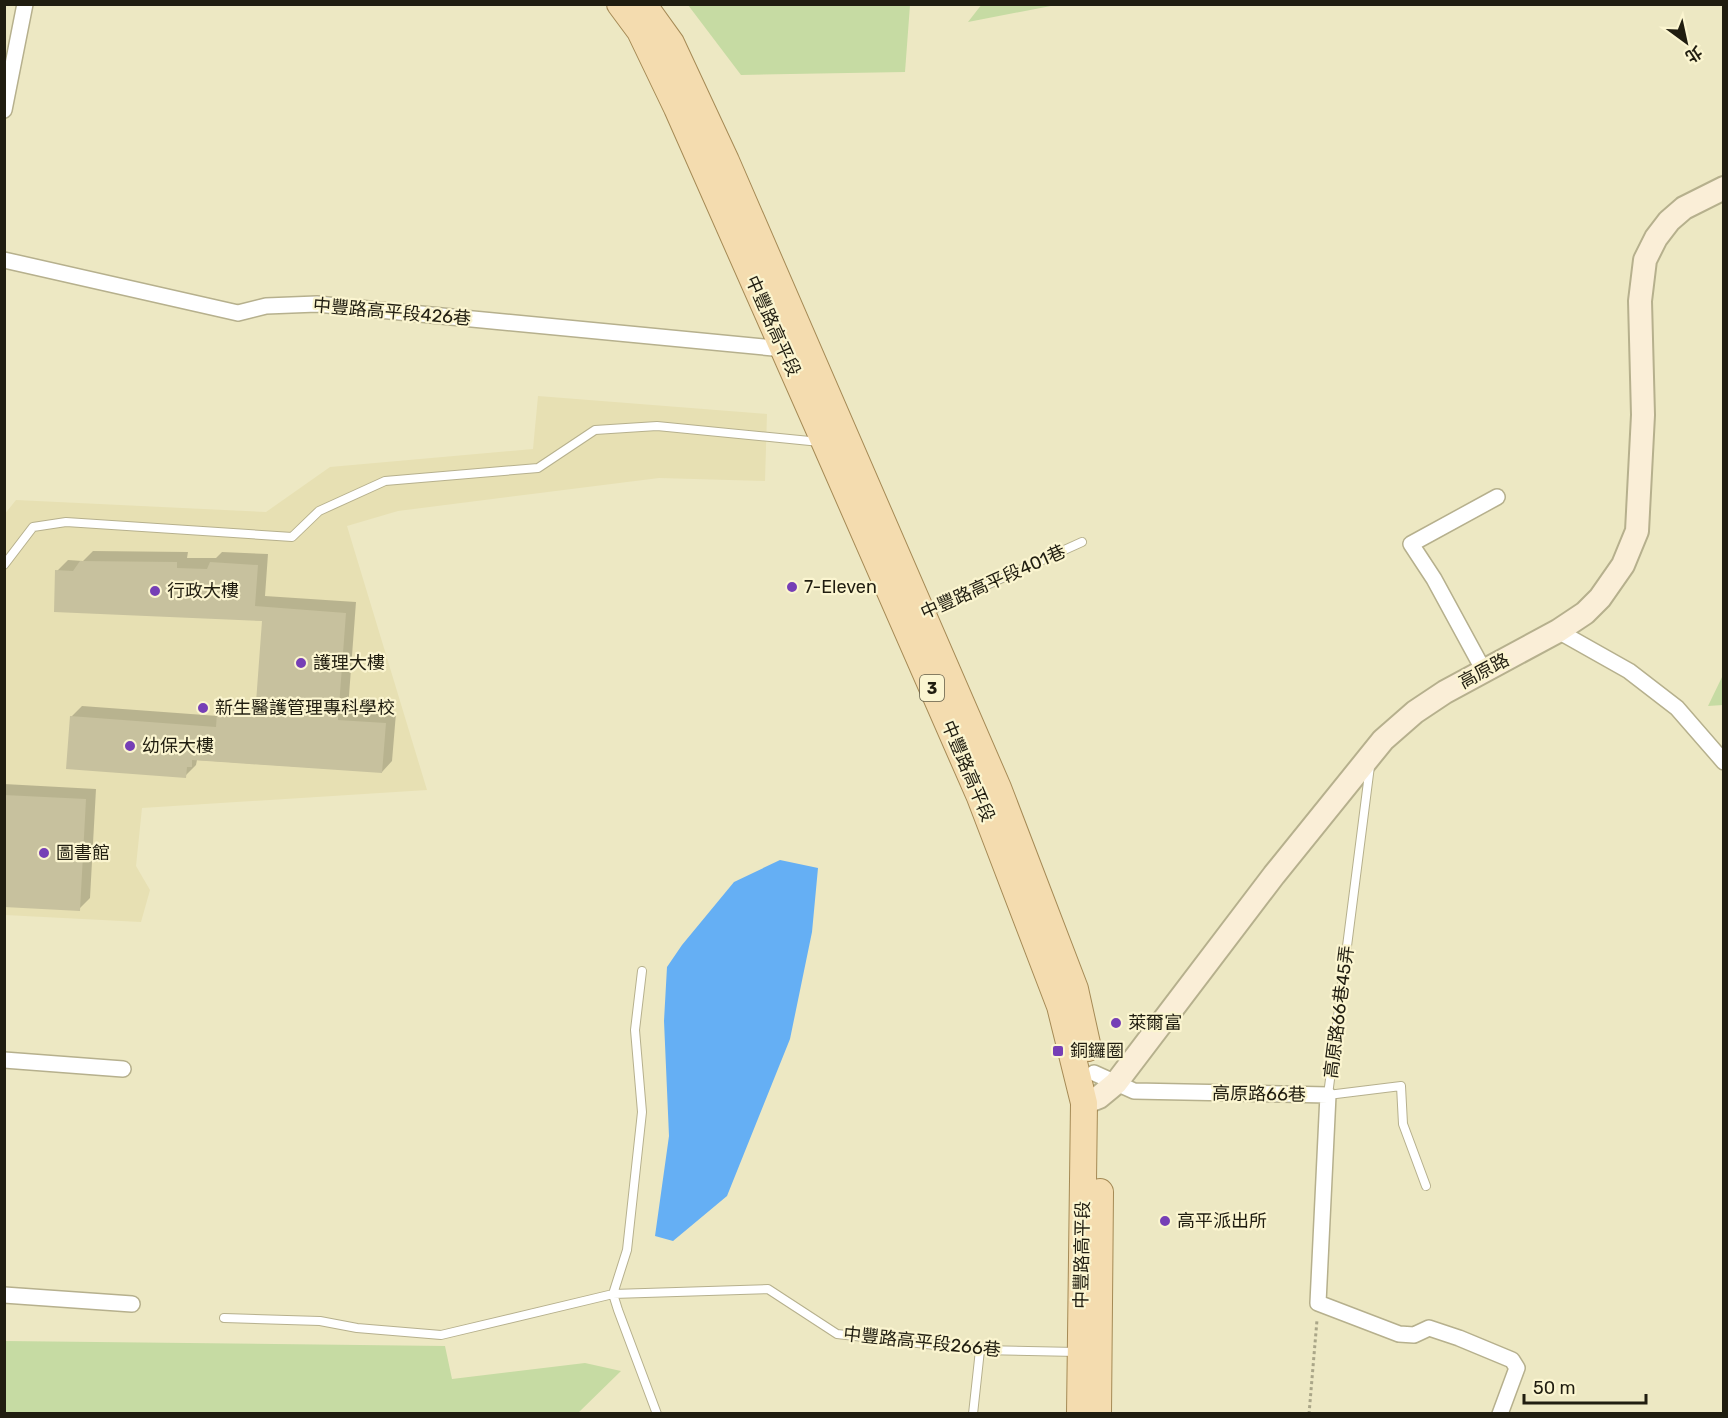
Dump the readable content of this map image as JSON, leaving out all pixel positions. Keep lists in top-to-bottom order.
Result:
{
  "streets": {
    "main road": ["中豐路高平段", "3"],
    "street": ["中豐路高平段426巷", "高原路", "高原路66巷"],
    "lane": ["中豐路高平段401巷", "高原路66巷45弄", "中豐路高平段266巷"]
  },
  "crossings": [
    ["中豐路高平段426巷", "中豐路高平段"],
    ["中豐路高平段", "中豐路高平段401巷"],
    ["中豐路高平段", "高原路"],
    ["中豐路高平段", "高原路66巷"],
    ["中豐路高平段", "中豐路高平段266巷"],
    ["高原路", "高原路66巷45弄"],
    ["高原路", "高原路66巷"],
    ["高原路66巷45弄", "高原路66巷"]
  ],
  "places": {
    "other": [
      "7-Eleven",
      "行政大樓",
      "護理大樓",
      "新生醫護管理專科學校",
      "幼保大樓",
      "圖書館",
      "萊爾富",
      "高平派出所"
    ],
    "transit": ["銅鑼圈"]
  },
  "scale_bar": "50 m",
  "north": "bottom right"
}
